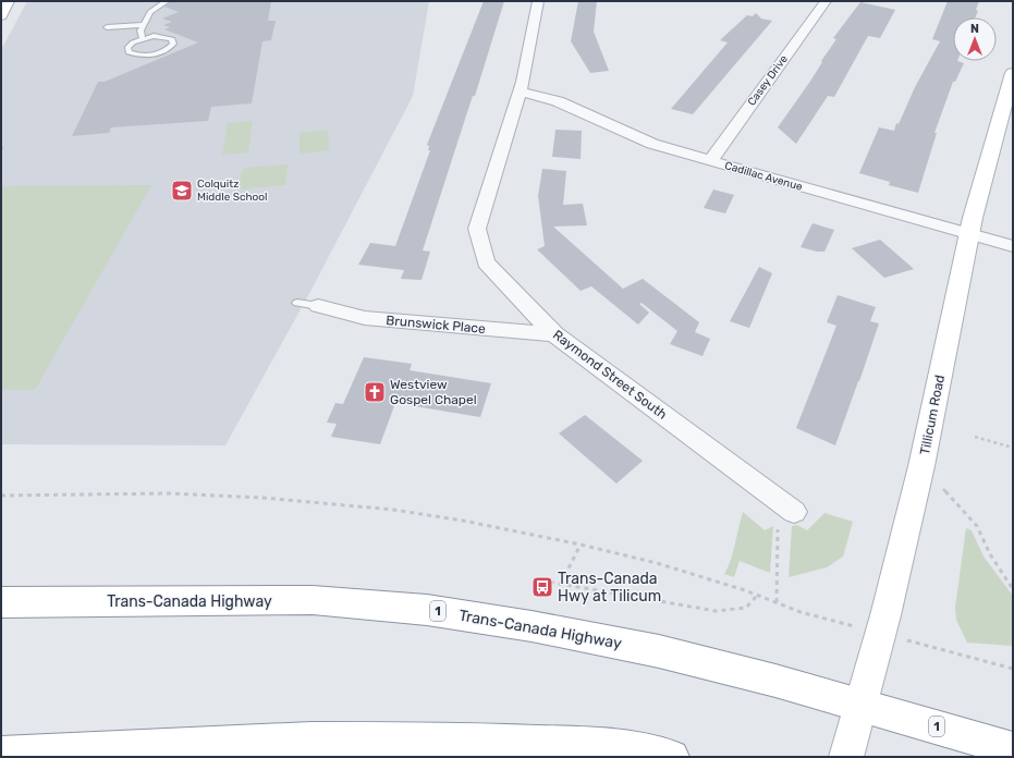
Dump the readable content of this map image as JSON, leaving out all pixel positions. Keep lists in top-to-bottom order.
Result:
{
  "streets": {
    "main road": ["Tillicum Road", "Trans-Canada Highway", "1"],
    "street": [
      "Casey Drive",
      "Cadillac Avenue",
      "Brunswick Place",
      "Raymond Street South"
    ]
  },
  "crossings": [
    ["Casey Drive", "Cadillac Avenue"],
    ["Cadillac Avenue", "Raymond Street South"],
    ["Cadillac Avenue", "Tillicum Road"],
    ["Brunswick Place", "Raymond Street South"],
    ["Tillicum Road", "Trans-Canada Highway"]
  ],
  "places": {
    "school or university": ["Colquitz Middle School"],
    "church": ["Westview Gospel Chapel"],
    "bus stop": ["Trans-Canada Hwy at Tilicum"]
  },
  "north": "top"
}
